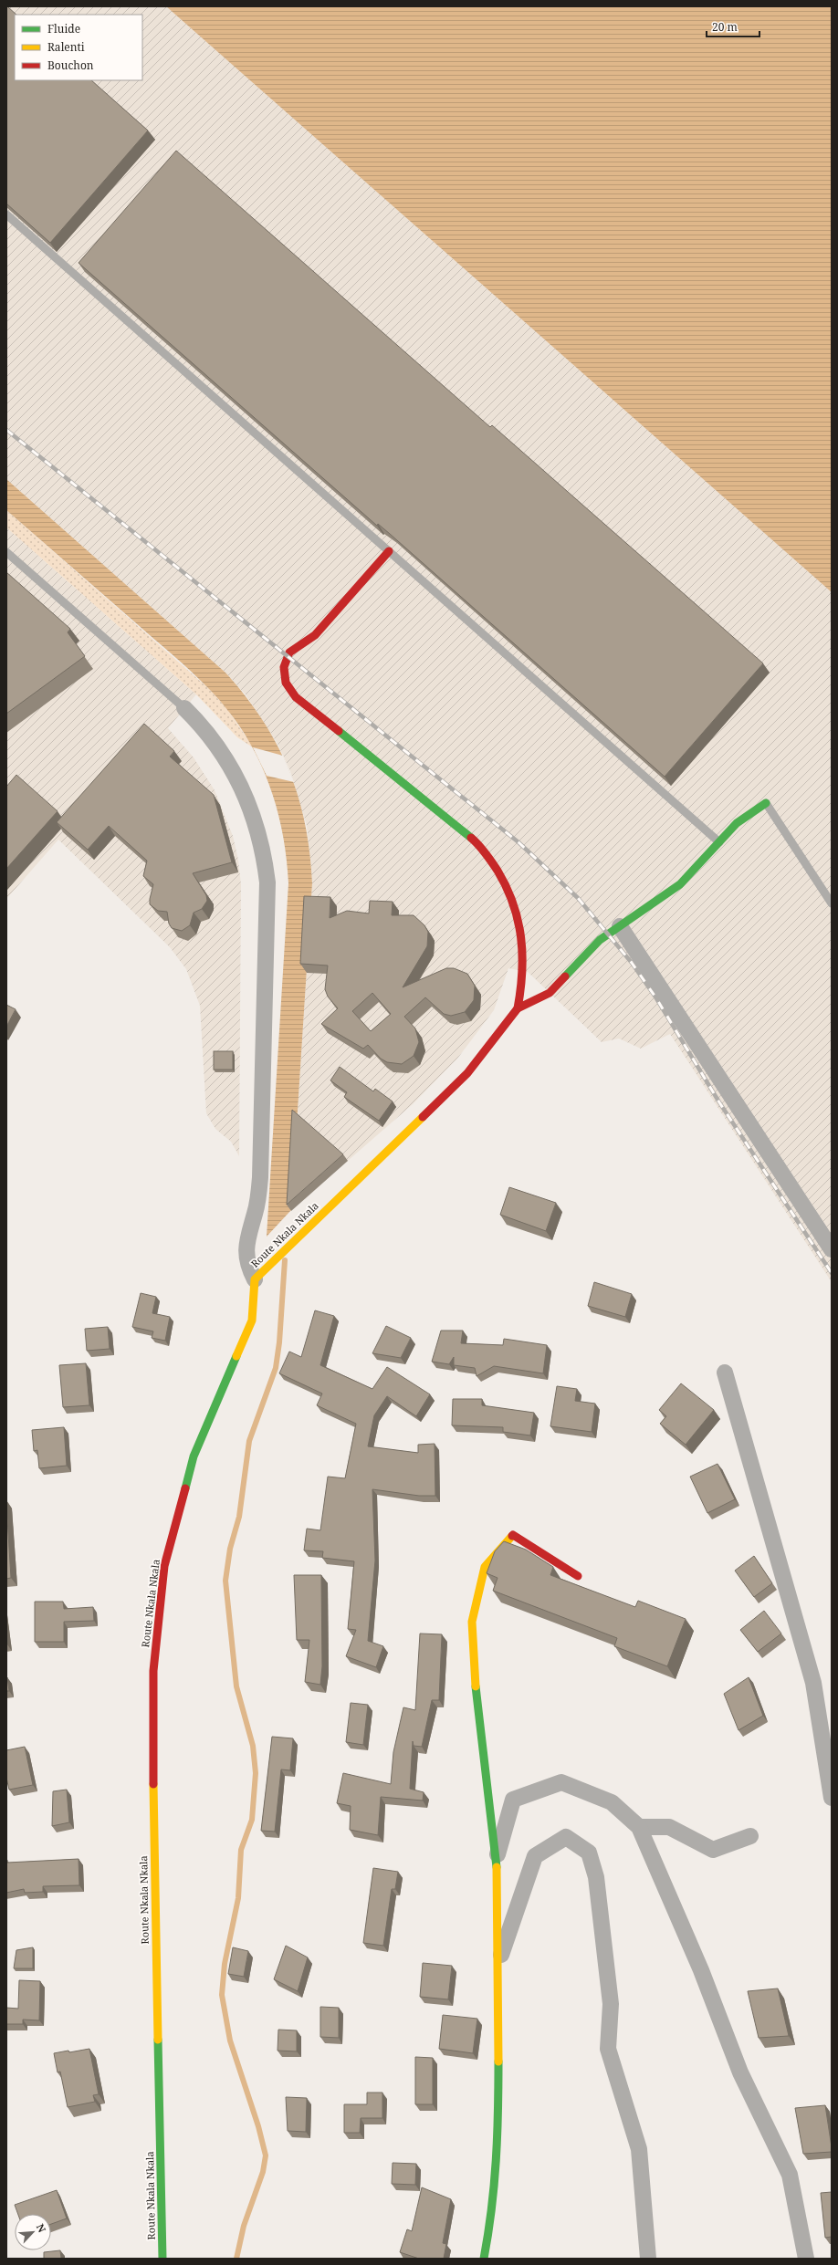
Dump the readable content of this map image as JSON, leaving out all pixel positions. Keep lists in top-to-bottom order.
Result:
{
  "streets": {
    "street": ["Route Nkala Nkala"]
  },
  "legend": ["Fluide", "Ralenti", "Bouchon"],
  "scale_bar": "20 m",
  "north": "top right"
}
